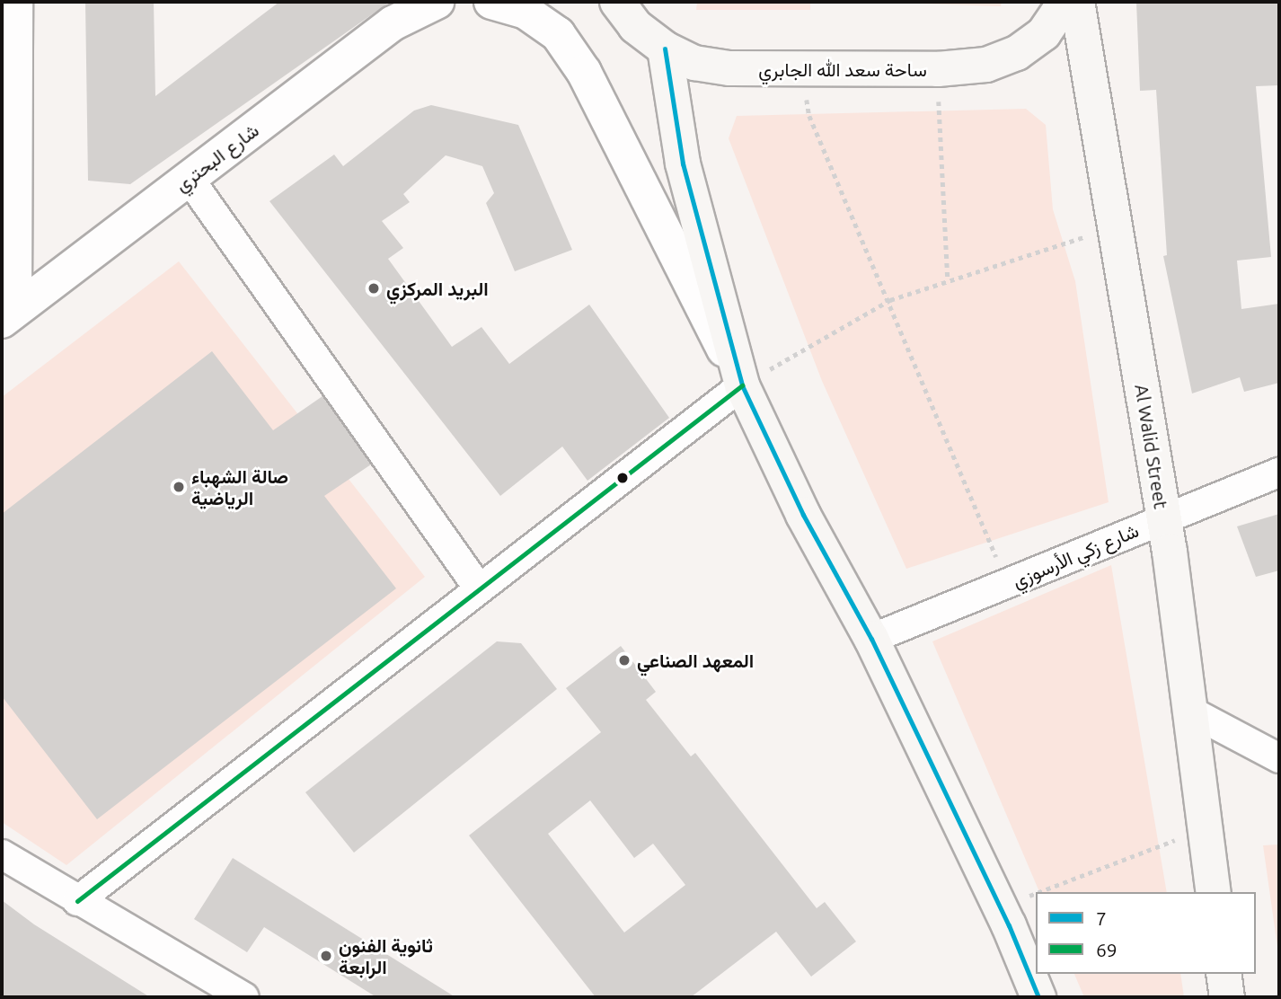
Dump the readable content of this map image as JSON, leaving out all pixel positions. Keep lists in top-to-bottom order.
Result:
{
  "streets": {
    "main road": ["ساحة سعد الله الجابري", "شارع البحتري", "Al Walid Street"],
    "street": ["شارع زكي الأرسوزي"]
  },
  "crossings": [
    ["Al Walid Street", "شارع زكي الأرسوزي"]
  ],
  "places": [
    "البريد المركزي",
    "صالة الشهباء الرياضية",
    "المعهد الصناعي",
    "ثانوية الفنون الرابعة"
  ],
  "lines": ["transit line 7", "transit line 69"],
  "legend": ["7", "69"]
}
